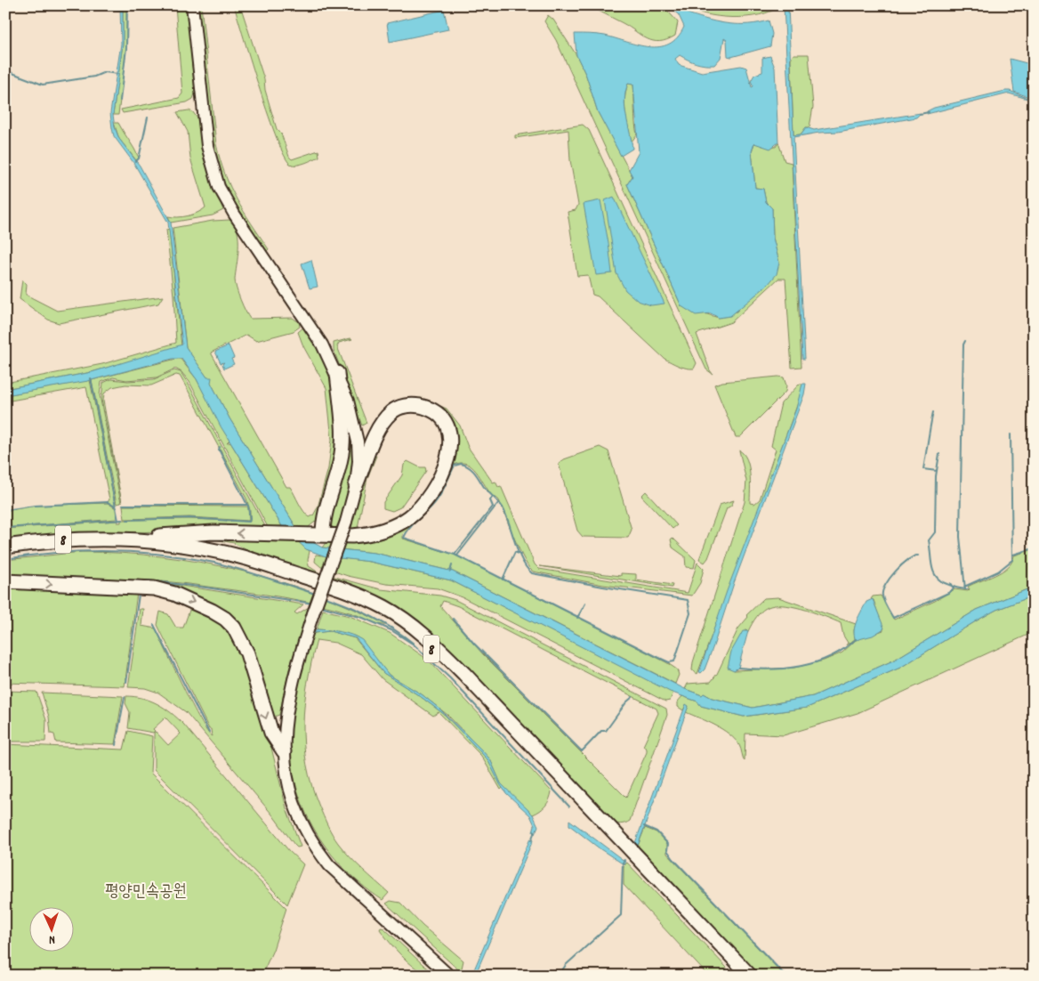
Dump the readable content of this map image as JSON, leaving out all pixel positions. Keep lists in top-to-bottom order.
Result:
{
  "streets": {
    "highway": ["8"]
  },
  "parks": ["평양민속공원"],
  "north": "bottom"
}
